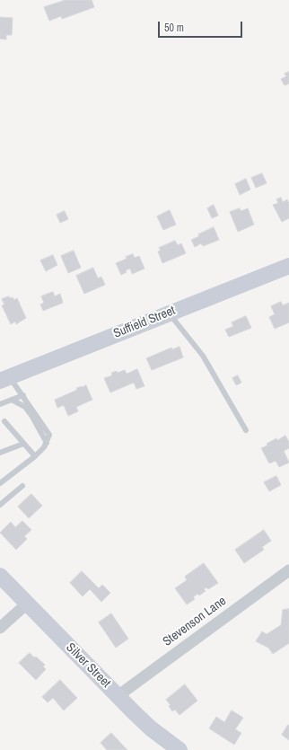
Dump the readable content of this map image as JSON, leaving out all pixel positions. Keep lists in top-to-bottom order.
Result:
{
  "streets": {
    "main road": ["Suffield Street", "Silver Street"],
    "street": ["Stevenson Lane"]
  },
  "crossings": [
    ["Stevenson Lane", "Silver Street"]
  ],
  "scale_bar": "50 m"
}
